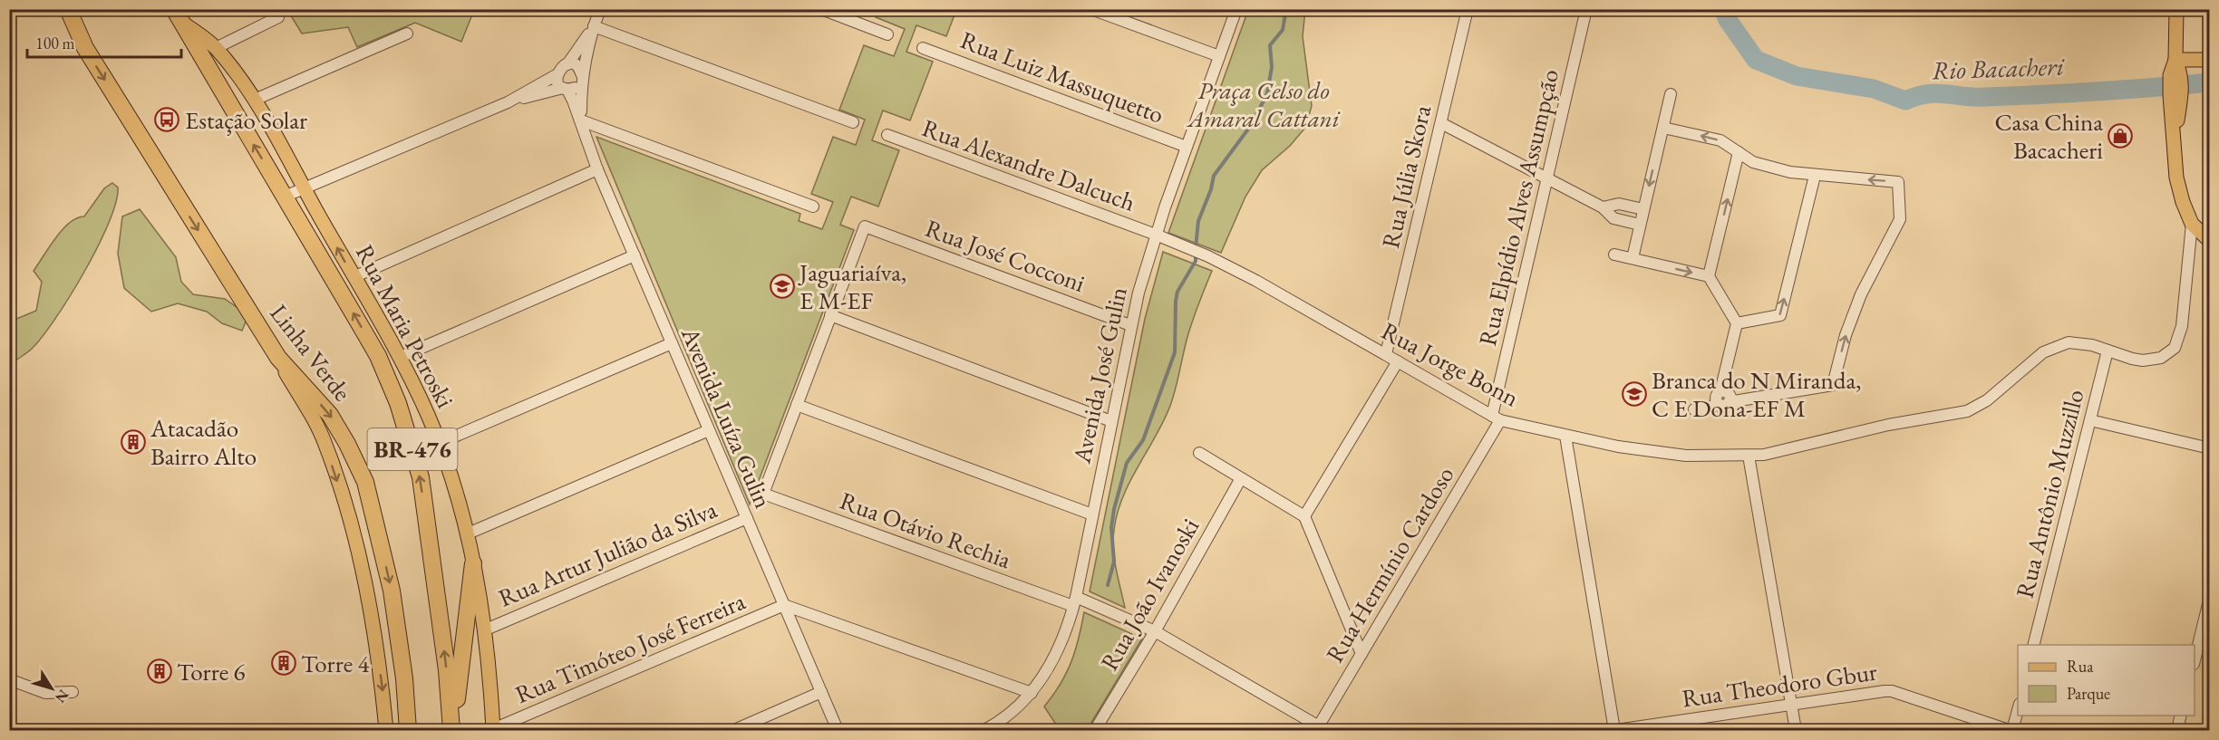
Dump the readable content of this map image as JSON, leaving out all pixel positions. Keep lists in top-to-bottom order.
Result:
{
  "streets": {
    "highway": ["Linha Verde", "BR-476"],
    "main road": ["Rua Maria Petroski"],
    "street": [
      "Rua Luiz Massuquetto",
      "Rua Alexandre Dalcuch",
      "Rua Júlia Skora",
      "Rua Elpídio Alves Assumpção",
      "Rua José Cocconi",
      "Rua Jorge Bonn",
      "Avenida José Gulin",
      "Avenida Luíza Gulin",
      "Rua Antônio Muzzillo",
      "Rua Otávio Rechia",
      "Rua Artur Julião da Silva",
      "Rua Hermínio Cardoso",
      "Rua João Ivanoski",
      "Rua Timóteo José Ferreira",
      "Rua Theodoro Gbur"
    ]
  },
  "crossings": [
    ["Rua Luiz Massuquetto", "Avenida José Gulin"],
    ["Rua Alexandre Dalcuch", "Rua Jorge Bonn"],
    ["Rua Alexandre Dalcuch", "Avenida José Gulin"],
    ["Rua Júlia Skora", "Rua Jorge Bonn"],
    ["Rua Elpídio Alves Assumpção", "Rua Jorge Bonn"],
    ["Rua Elpídio Alves Assumpção", "Rua Hermínio Cardoso"],
    ["Rua José Cocconi", "Avenida José Gulin"],
    ["Rua Maria Petroski", "Linha Verde"],
    ["Rua Maria Petroski", "Rua Artur Julião da Silva"],
    ["Rua Maria Petroski", "Rua Timóteo José Ferreira"],
    ["Rua Jorge Bonn", "Avenida José Gulin"],
    ["Rua Jorge Bonn", "Rua Antônio Muzzillo"],
    ["Rua Jorge Bonn", "Rua Hermínio Cardoso"],
    ["Avenida José Gulin", "Rua Otávio Rechia"],
    ["Avenida Luíza Gulin", "Rua Artur Julião da Silva"],
    ["Avenida Luíza Gulin", "Rua Timóteo José Ferreira"],
    ["Rua Otávio Rechia", "Rua Hermínio Cardoso"],
    ["Rua Otávio Rechia", "Rua João Ivanoski"]
  ],
  "water": ["Rio Bacacheri"],
  "parks": ["Praça Celso do Amaral Cattani"],
  "places": {
    "bus stop": ["Estação Solar"],
    "shop": ["Casa China Bacacheri"],
    "school or university": ["Jaguariaíva, E M-EF", "Branca do N Miranda, C E Dona-EF M"],
    "building": ["Atacadão Bairro Alto", "Torre 4", "Torre 6"]
  },
  "legend": ["Rua", "Parque"],
  "scale_bar": "100 m",
  "north": "bottom right"
}
